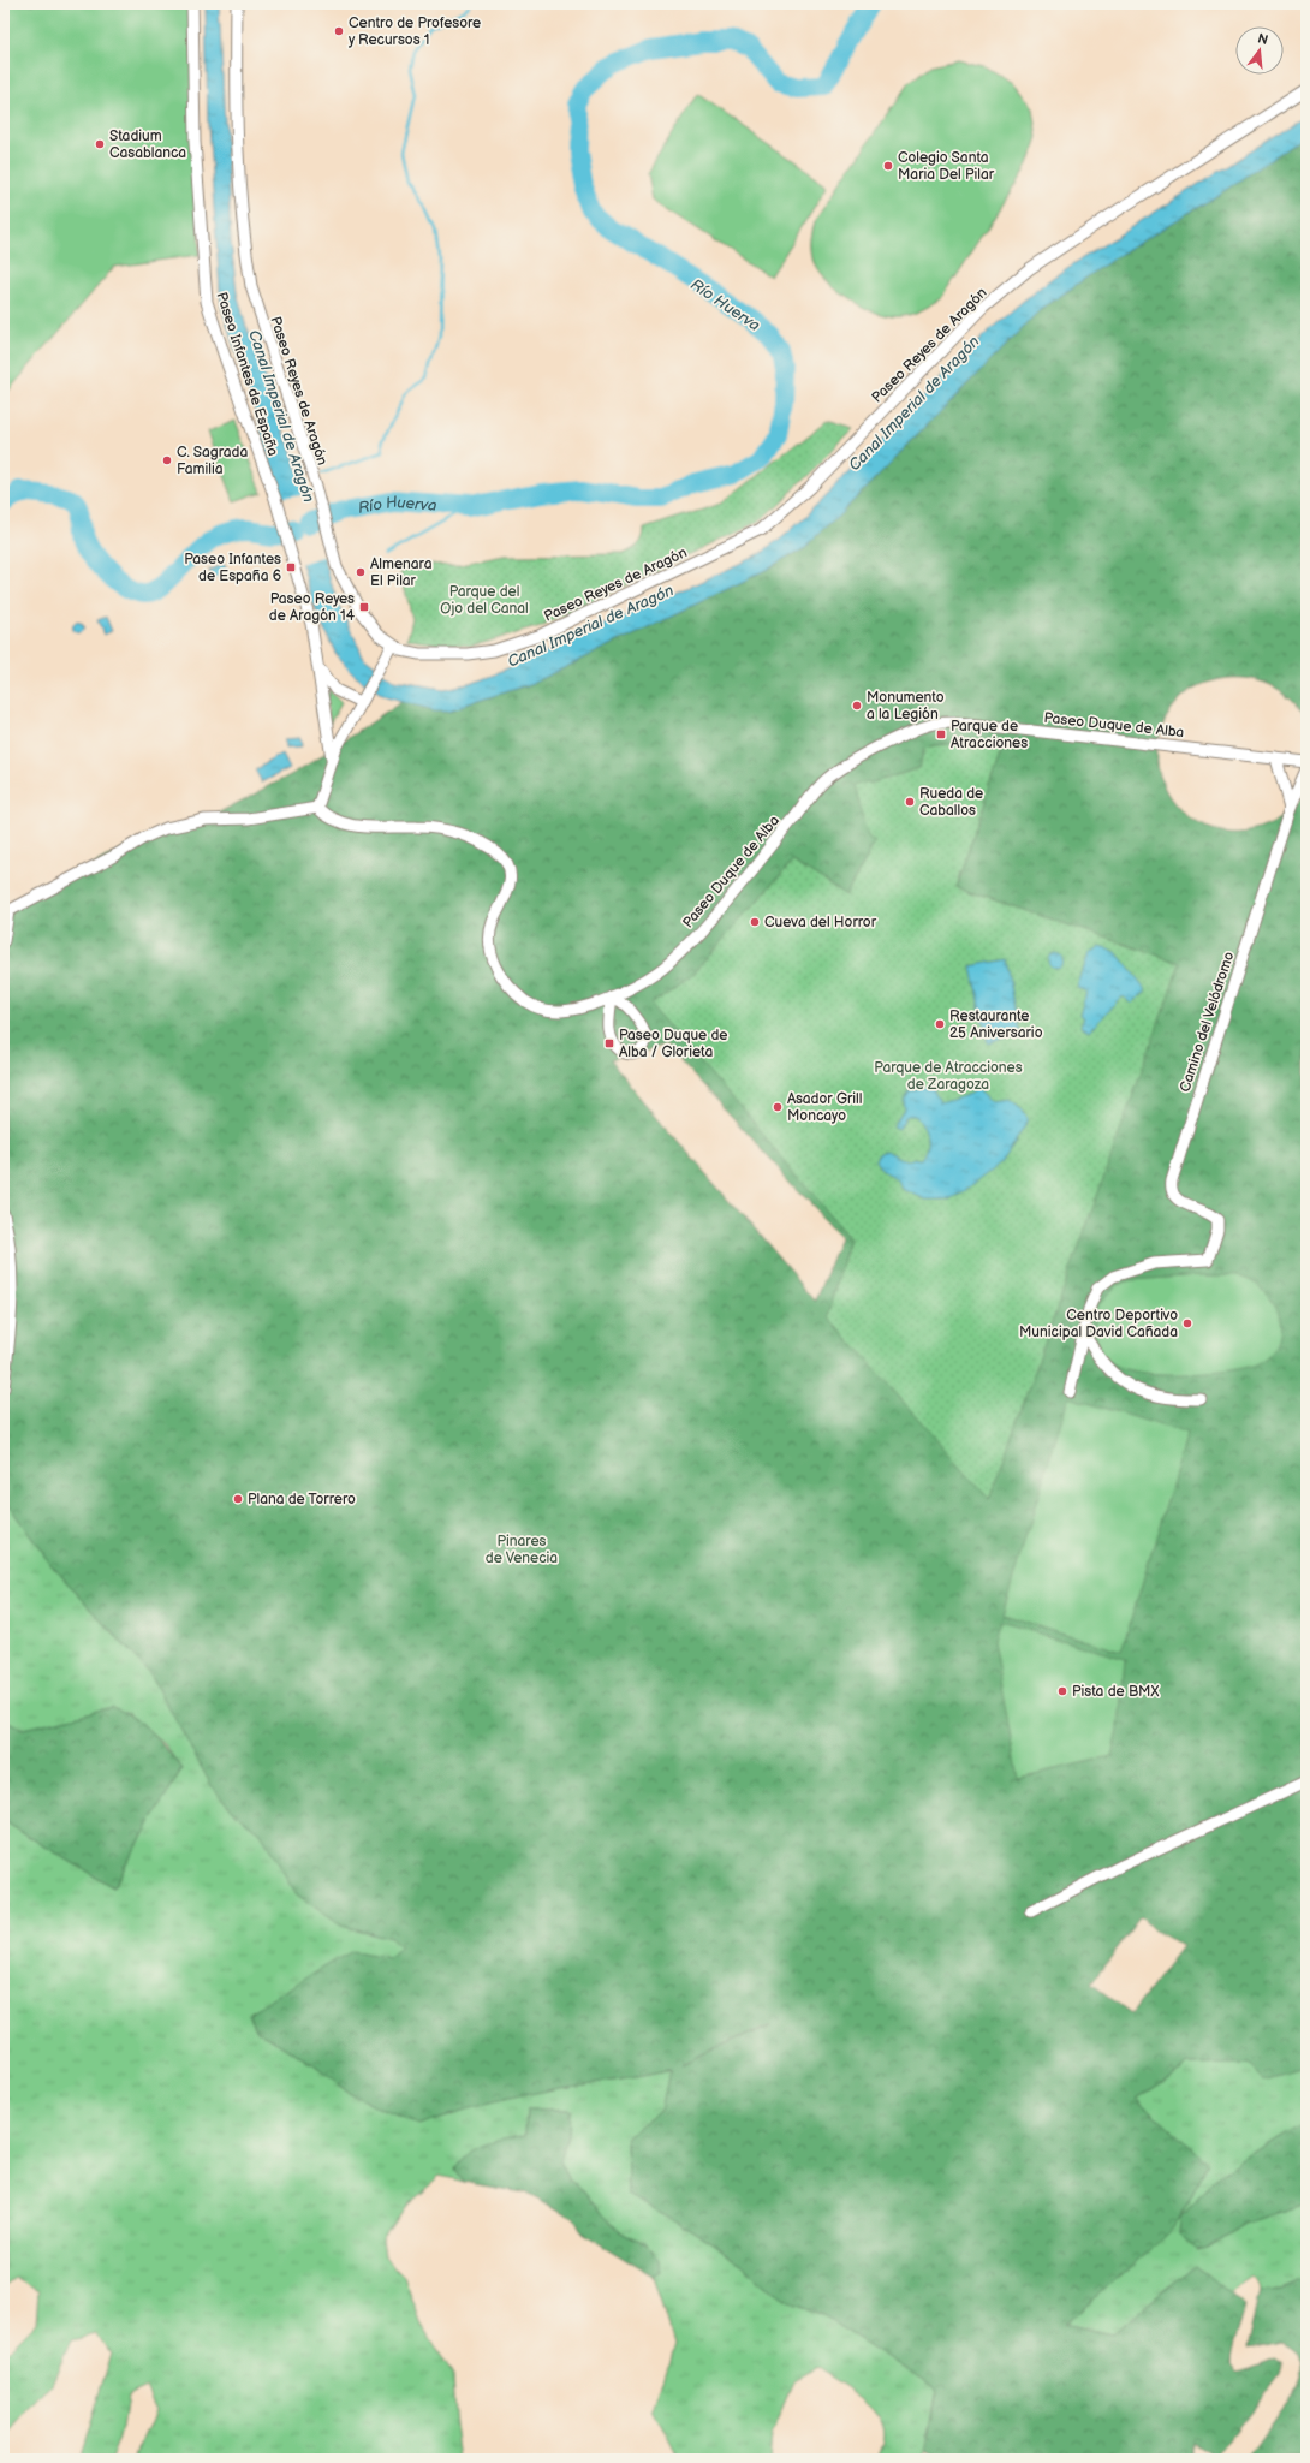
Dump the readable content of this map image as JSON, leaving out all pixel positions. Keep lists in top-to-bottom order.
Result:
{
  "streets": {
    "street": [
      "Paseo Reyes de Aragón",
      "Paseo Infantes de España",
      "Paseo Duque de Alba",
      "Camino del Velódromo"
    ]
  },
  "crossings": [
    ["Paseo Reyes de Aragón", "Paseo Infantes de España"],
    ["Paseo Infantes de España", "Paseo Duque de Alba"]
  ],
  "water": ["Río Huerva", "Canal Imperial de Aragón"],
  "parks": ["Parque del Ojo del Canal", "Parque de Atracciones de Zaragoza", "Pinares de Venecia"],
  "places": {
    "other": [
      "Centro de Profesore y Recursos 1",
      "Stadium Casablanca",
      "Colegio Santa Maria Del Pilar",
      "C. Sagrada Familia",
      "Almenara El Pilar",
      "Monumento a la Legión",
      "Rueda de Caballos",
      "Cueva del Horror",
      "Restaurante 25 Aniversario",
      "Asador Grill Moncayo",
      "Centro Deportivo Municipal David Cañada",
      "Plana de Torrero",
      "Pista de BMX"
    ],
    "transit": [
      "Paseo Infantes de España 6",
      "Paseo Reyes de Aragón 14",
      "Parque de Atracciones",
      "Paseo Duque de Alba / Glorieta"
    ]
  },
  "north": "top"
}
